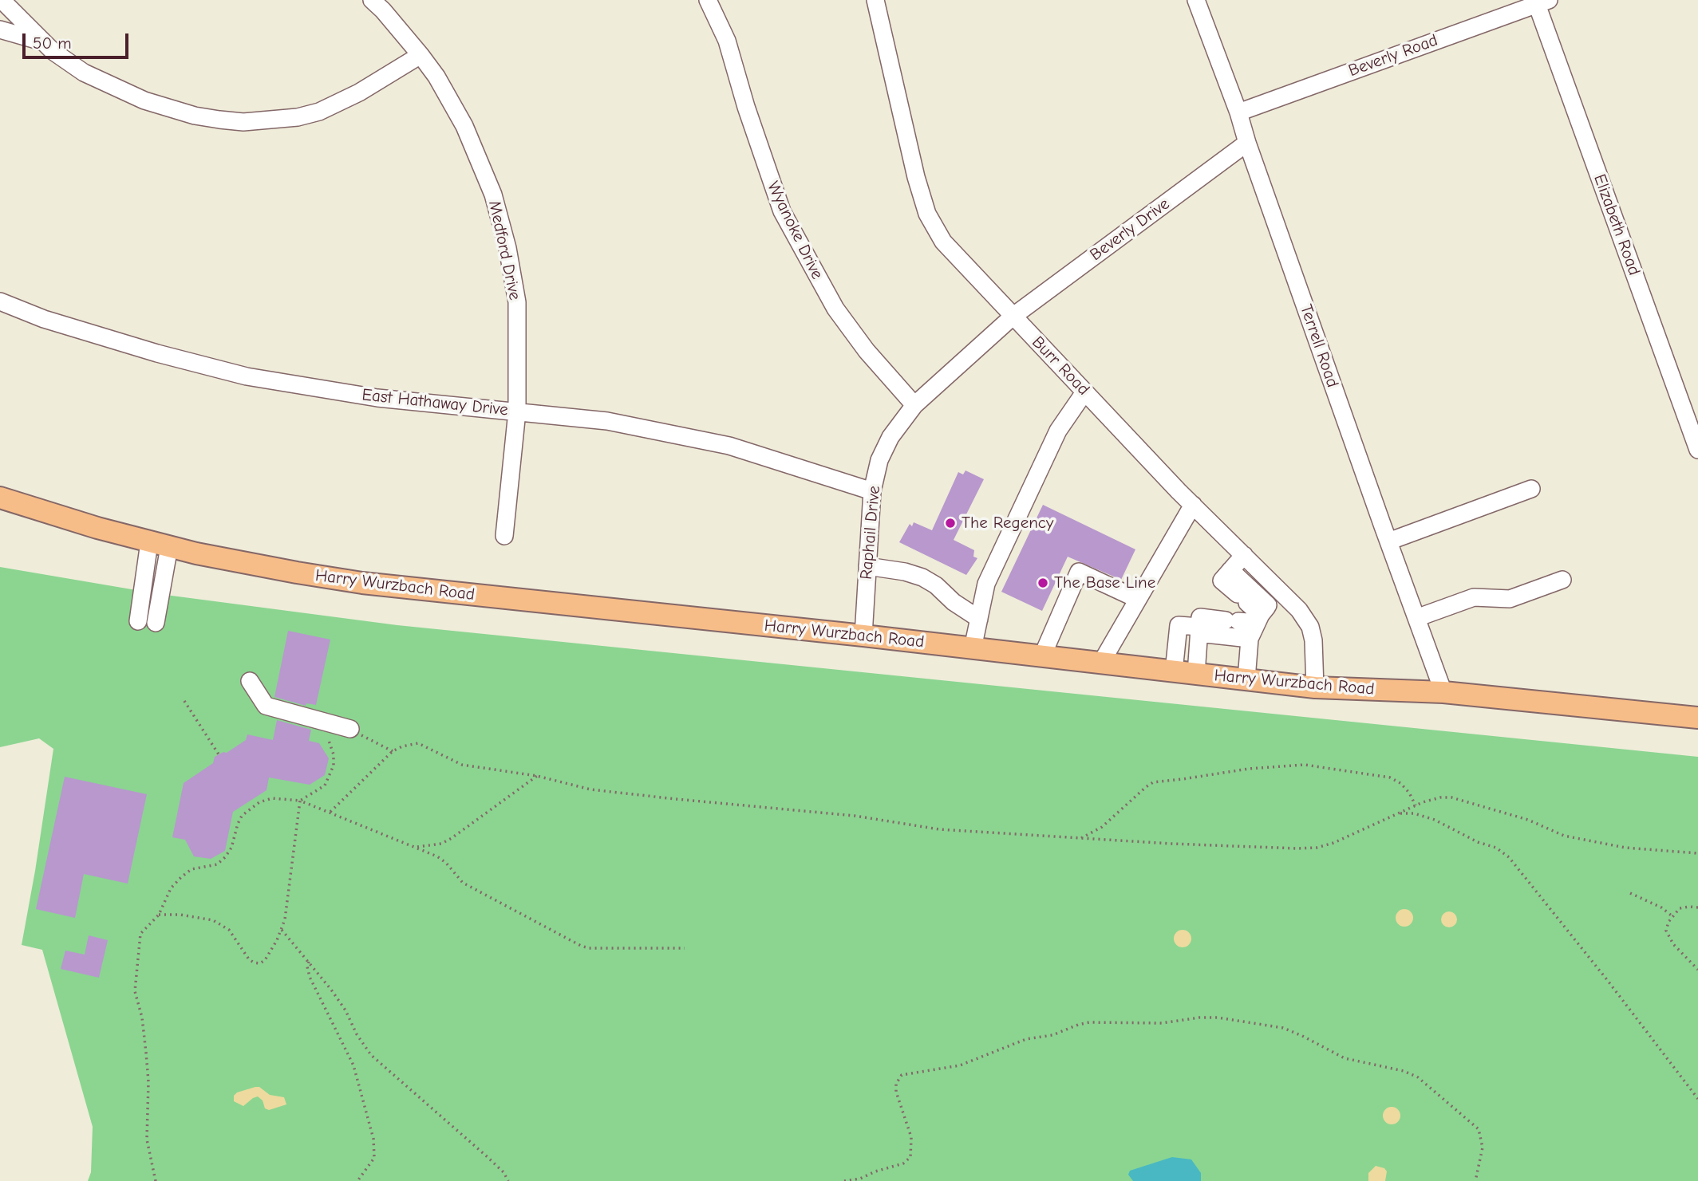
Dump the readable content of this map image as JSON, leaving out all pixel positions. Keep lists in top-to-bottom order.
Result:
{
  "streets": {
    "main road": ["Harry Wurzbach Road"],
    "street": [
      "Beverly Road",
      "Elizabeth Road",
      "Beverly Drive",
      "Wyanoke Drive",
      "Medford Drive",
      "Terrell Road",
      "Burr Road",
      "East Hathaway Drive",
      "Raphail Drive"
    ]
  },
  "crossings": [
    ["Beverly Road", "Elizabeth Road"],
    ["Beverly Road", "Terrell Road"],
    ["Beverly Drive", "Terrell Road"],
    ["Beverly Drive", "Burr Road"],
    ["Beverly Drive", "Raphail Drive"],
    ["Wyanoke Drive", "Raphail Drive"],
    ["Medford Drive", "East Hathaway Drive"],
    ["Terrell Road", "Harry Wurzbach Road"],
    ["Burr Road", "Raphail Drive"],
    ["Burr Road", "Harry Wurzbach Road"],
    ["East Hathaway Drive", "Raphail Drive"],
    ["Raphail Drive", "Harry Wurzbach Road"]
  ],
  "places": ["The Regency", "The Base Line"],
  "scale_bar": "50 m"
}
